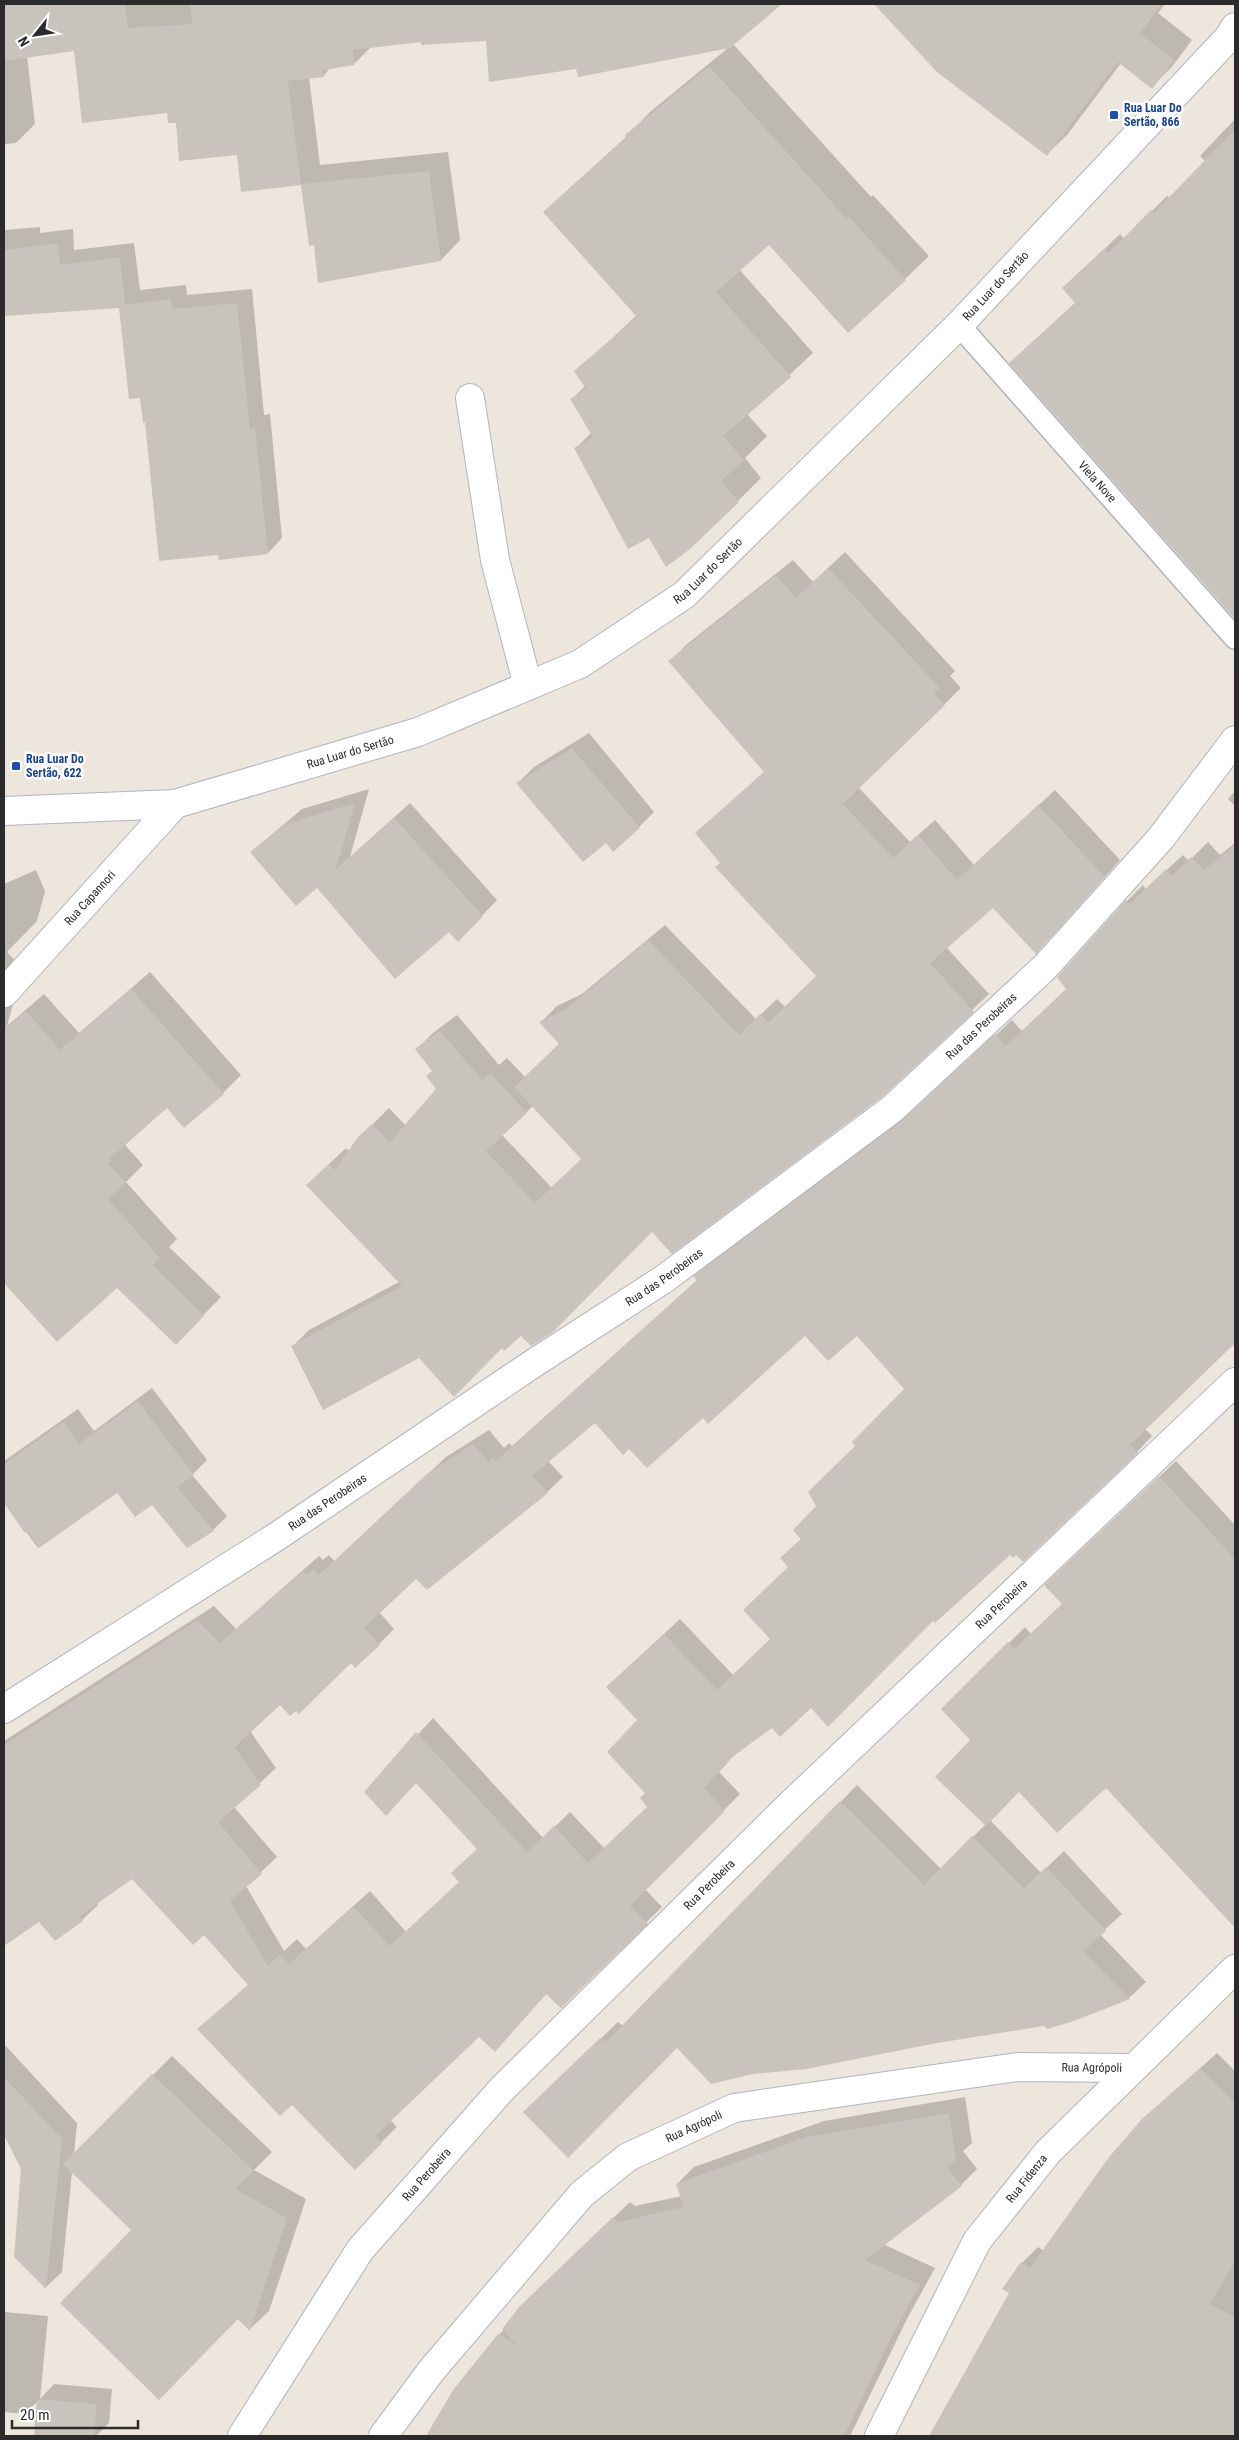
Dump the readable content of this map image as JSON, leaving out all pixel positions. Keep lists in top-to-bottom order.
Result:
{
  "streets": {
    "street": [
      "Rua Luar do Sertão",
      "Rua Capannori",
      "Rua das Perobeiras",
      "Rua Perobeira",
      "Rua Agrópoli",
      "Rua Fidenza"
    ],
    "lane": ["Viela Nove"]
  },
  "crossings": [
    ["Rua Luar do Sertão", "Viela Nove"],
    ["Rua Luar do Sertão", "Rua Capannori"],
    ["Rua Agrópoli", "Rua Fidenza"]
  ],
  "places": {
    "transit": ["Rua Luar Do Sertão, 866", "Rua Luar Do Sertão, 622"]
  },
  "scale_bar": "20 m",
  "north": "bottom left"
}
